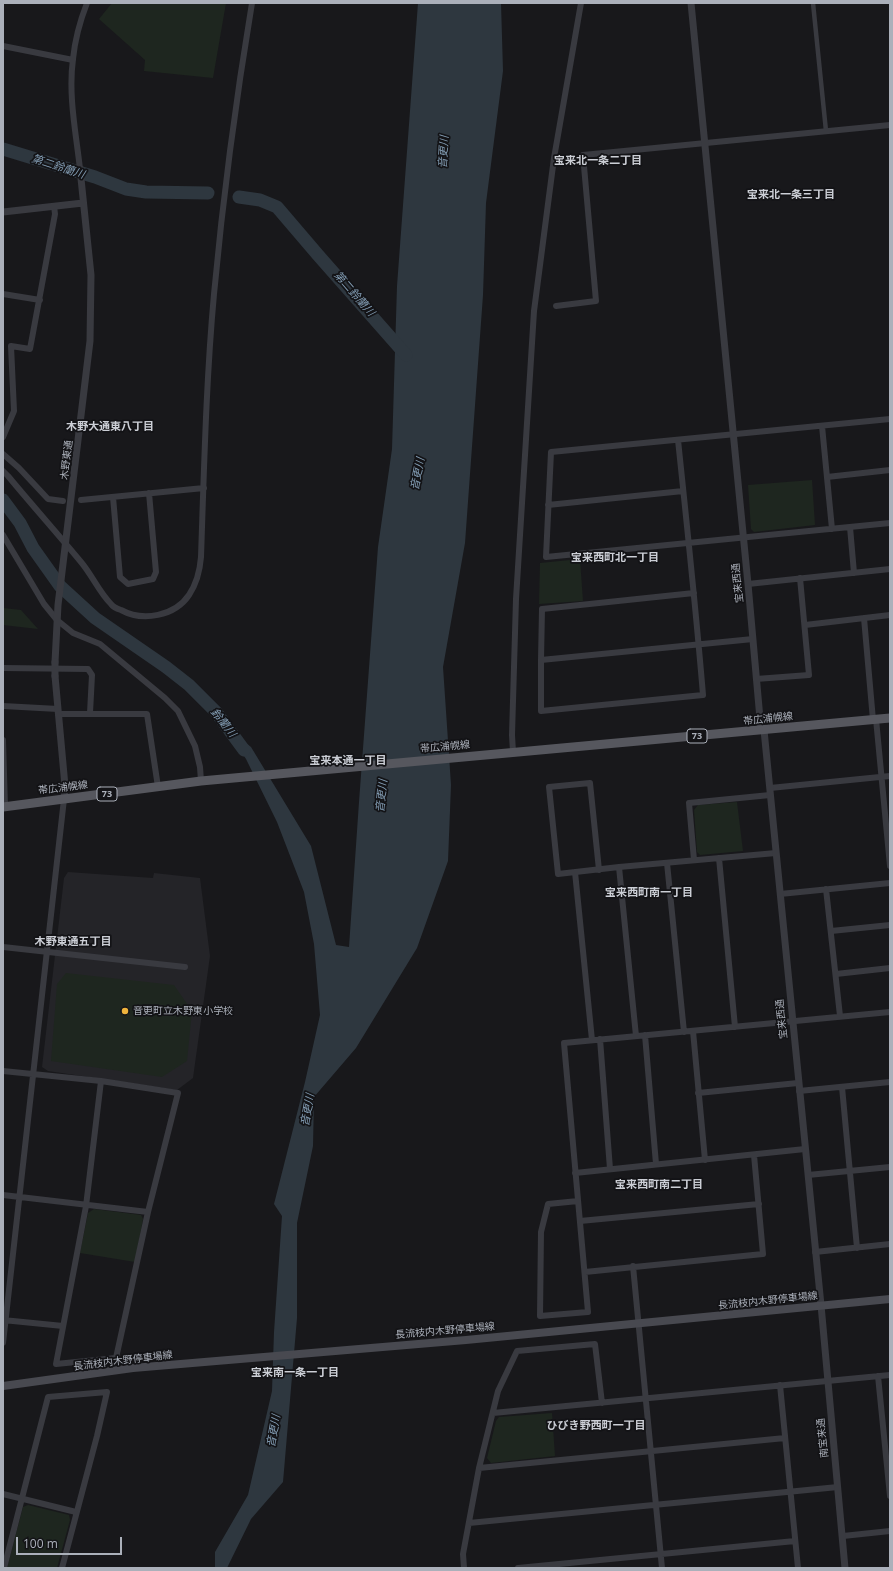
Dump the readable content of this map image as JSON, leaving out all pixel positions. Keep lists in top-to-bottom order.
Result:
{
  "streets": {
    "main road": ["帯広浦幌線", "73", "長流枝内木野停車場線"],
    "street": ["木野東通", "宝来西通", "南宝来通"]
  },
  "crossings": [
    ["木野東通", "帯広浦幌線"],
    ["宝来西通", "帯広浦幌線"],
    ["宝来西通", "長流枝内木野停車場線"],
    ["宝来西通", "南宝来通"],
    ["長流枝内木野停車場線", "南宝来通"]
  ],
  "districts": [
    "宝来北一条二丁目",
    "宝来北一条三丁目",
    "木野大通東八丁目",
    "宝来西町北一丁目",
    "宝来本通一丁目",
    "宝来西町南一丁目",
    "木野東通五丁目",
    "宝来西町南二丁目",
    "宝来南一条一丁目",
    "ひびき野西町一丁目"
  ],
  "water": ["音更川", "第二鈴蘭川", "鈴蘭川"],
  "places": ["音更町立木野東小学校"],
  "scale_bar": "100 m"
}
